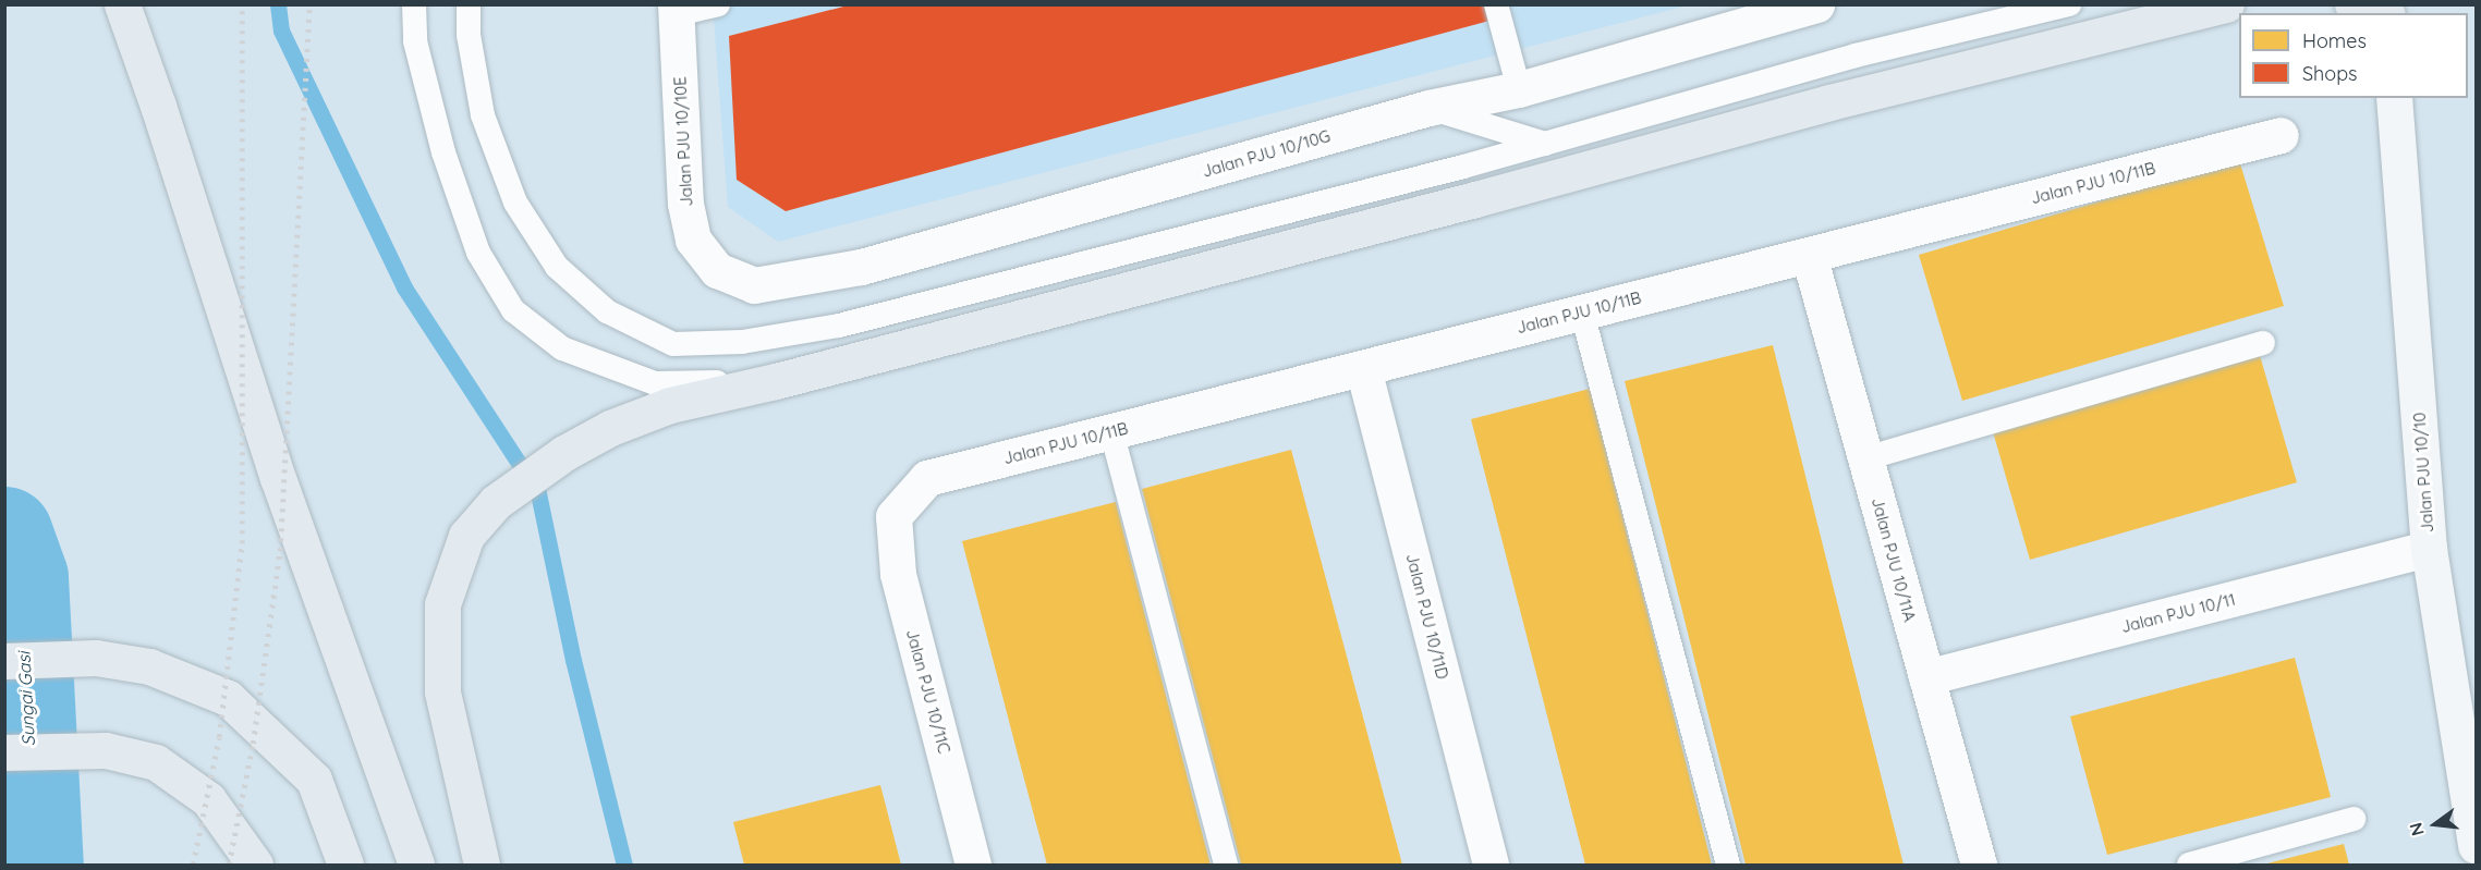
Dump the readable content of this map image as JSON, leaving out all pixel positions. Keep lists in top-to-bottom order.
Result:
{
  "streets": {
    "street": [
      "Jalan PJU 10/10E",
      "Jalan PJU 10/10G",
      "Jalan PJU 10/11B",
      "Jalan PJU 10/10",
      "Jalan PJU 10/11A",
      "Jalan PJU 10/11",
      "Jalan PJU 10/11D",
      "Jalan PJU 10/11C"
    ]
  },
  "crossings": [
    ["Jalan PJU 10/10E", "Jalan PJU 10/10G"],
    ["Jalan PJU 10/11B", "Jalan PJU 10/11A"],
    ["Jalan PJU 10/11B", "Jalan PJU 10/11D"],
    ["Jalan PJU 10/11B", "Jalan PJU 10/11C"],
    ["Jalan PJU 10/10", "Jalan PJU 10/11"],
    ["Jalan PJU 10/11A", "Jalan PJU 10/11"]
  ],
  "water": ["Sungai Gasi"],
  "legend": ["Homes", "Shops"],
  "north": "left"
}
